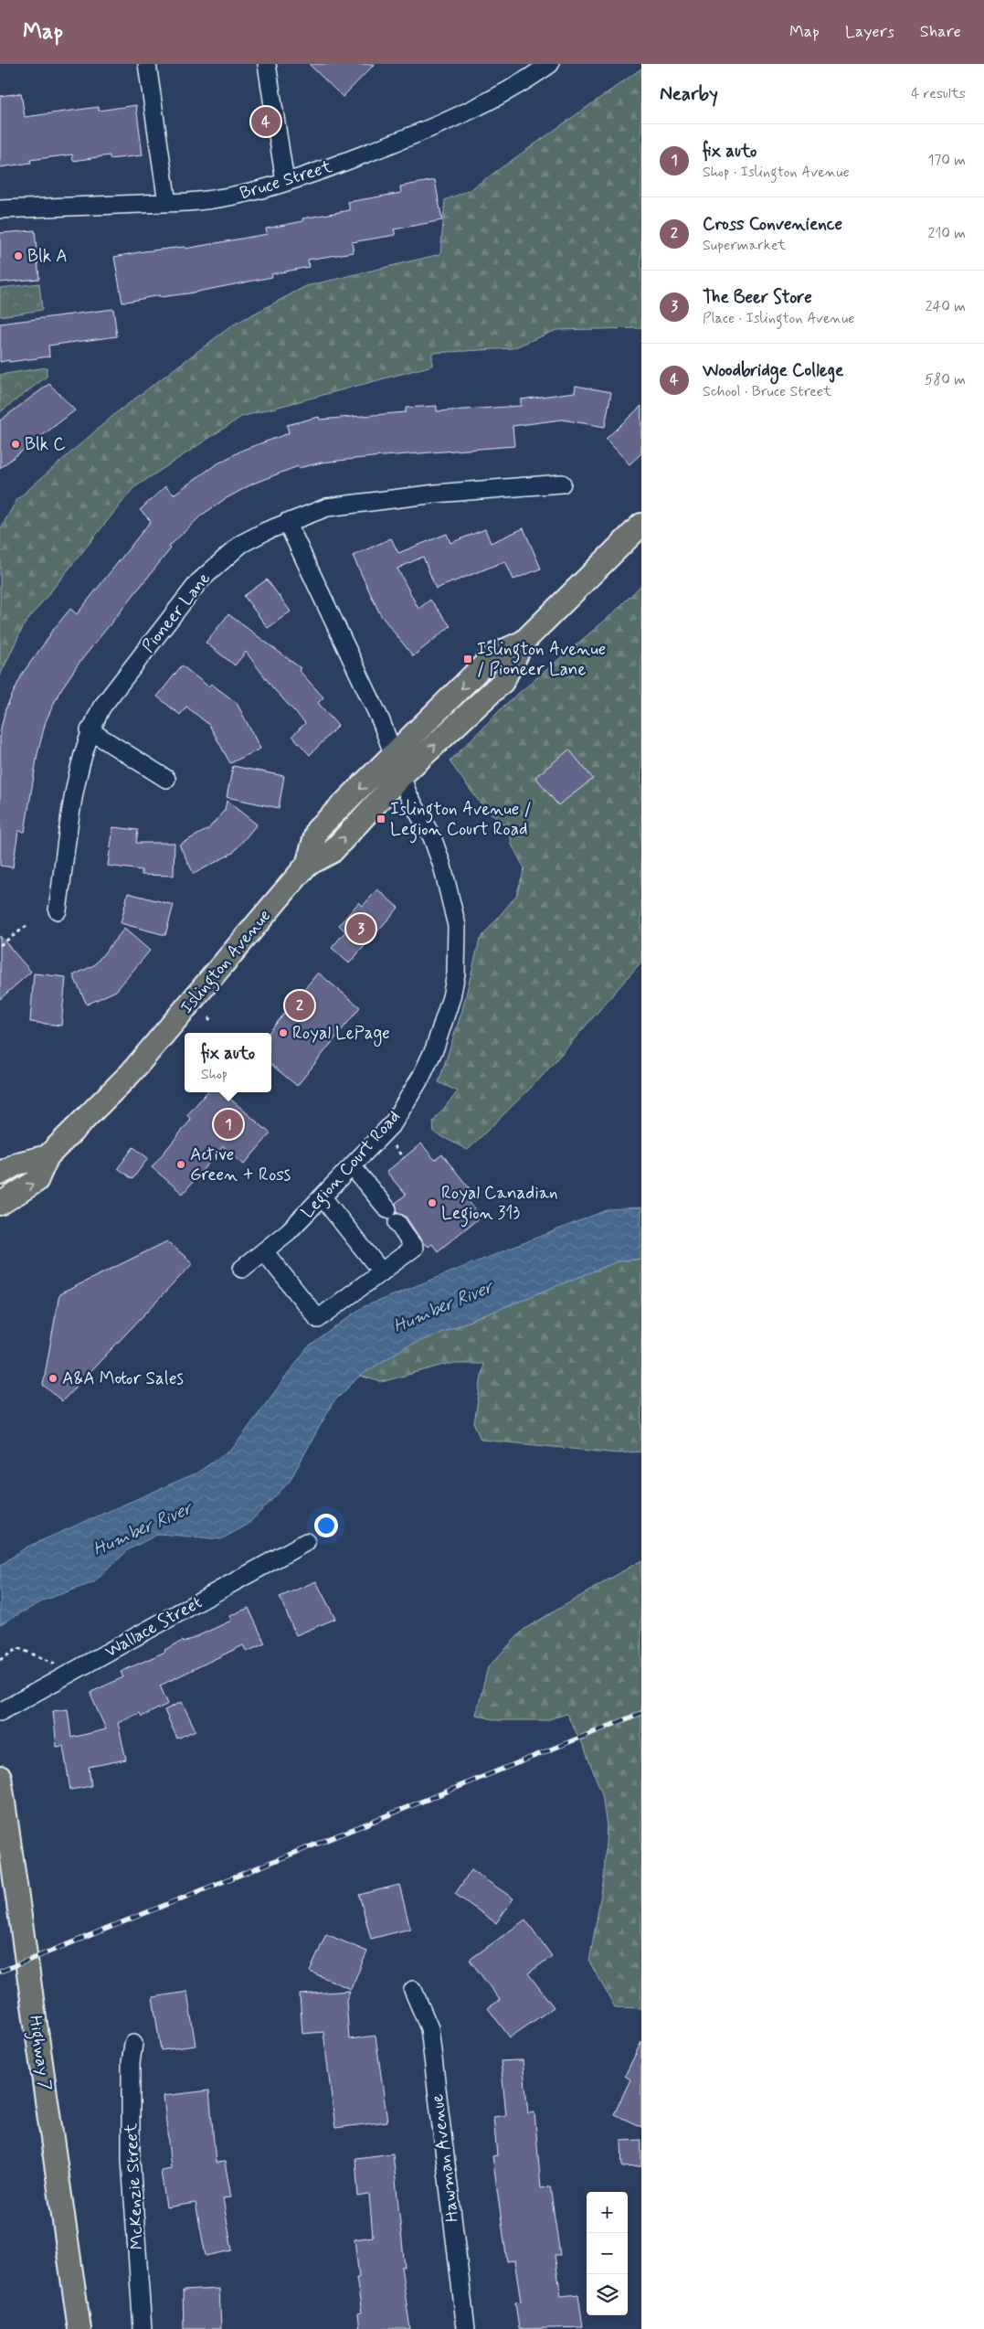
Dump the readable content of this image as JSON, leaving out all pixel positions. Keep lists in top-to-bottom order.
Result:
{
  "streets": {
    "main road": ["Islington Avenue", "Highway 7"],
    "street": [
      "Bruce Street",
      "Pioneer Lane",
      "Legion Court Road",
      "Wallace Street",
      "Hawman Avenue",
      "McKenzie Street"
    ]
  },
  "crossings": [
    ["Islington Avenue", "Legion Court Road"]
  ],
  "water": ["Humber River"],
  "places": {
    "other": [
      "Blk A",
      "Blk C",
      "Royal LePage",
      "Active Green + Ross",
      "Royal Canadian Legion 313",
      "A&A Motor Sales"
    ],
    "transit": ["Islington Avenue / Pioneer Lane", "Islington Avenue / Legion Court Road"]
  },
  "page": {
    "header": "Map",
    "nav": ["Map", "Layers", "Share"],
    "heading": ["Nearby", "4 results"],
    "pins": [
      "4",
      "3",
      "2",
      "1"
    ],
    "list": [
      {
        "mark": "1",
        "name": "fix auto",
        "note": "Shop · Islington Avenue",
        "value": "170 m"
      },
      {
        "mark": "2",
        "name": "Cross Convenience",
        "note": "Supermarket",
        "value": "210 m"
      },
      {
        "mark": "3",
        "name": "The Beer Store",
        "note": "Place · Islington Avenue",
        "value": "240 m"
      },
      {
        "mark": "4",
        "name": "Woodbridge College",
        "note": "School · Bruce Street",
        "value": "580 m"
      }
    ],
    "popup": ["fix auto", "Shop"],
    "map_buttons": ["+", "−"]
  }
}
